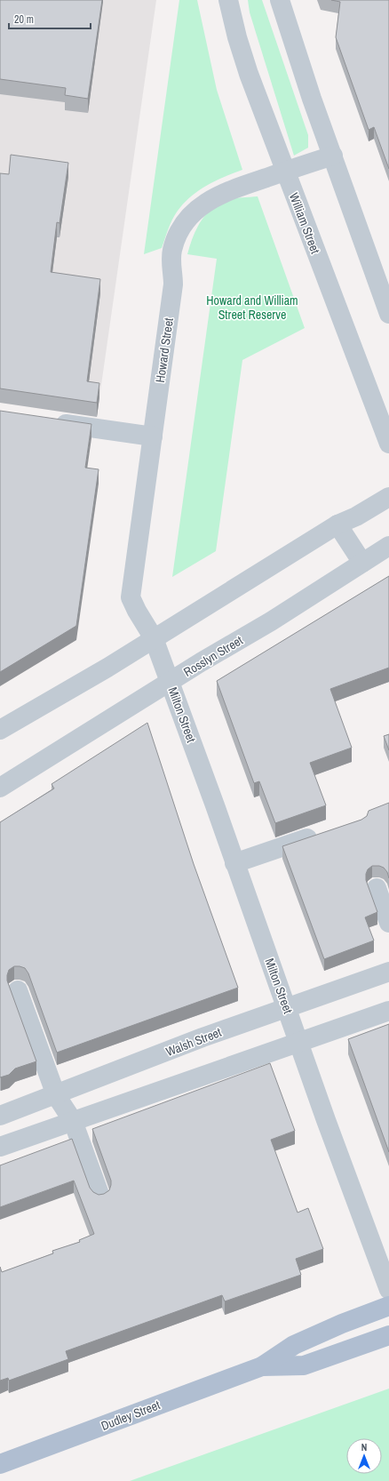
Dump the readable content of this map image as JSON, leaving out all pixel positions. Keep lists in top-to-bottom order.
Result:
{
  "streets": {
    "main road": ["Dudley Street"],
    "street": [
      "William Street",
      "Howard Street",
      "Rosslyn Street",
      "Milton Street",
      "Walsh Street"
    ]
  },
  "crossings": [
    ["William Street", "Howard Street"],
    ["Howard Street", "Milton Street"],
    ["Rosslyn Street", "Milton Street"],
    ["Milton Street", "Walsh Street"]
  ],
  "parks": ["Howard and William Street Reserve"],
  "scale_bar": "20 m",
  "north": "top"
}
